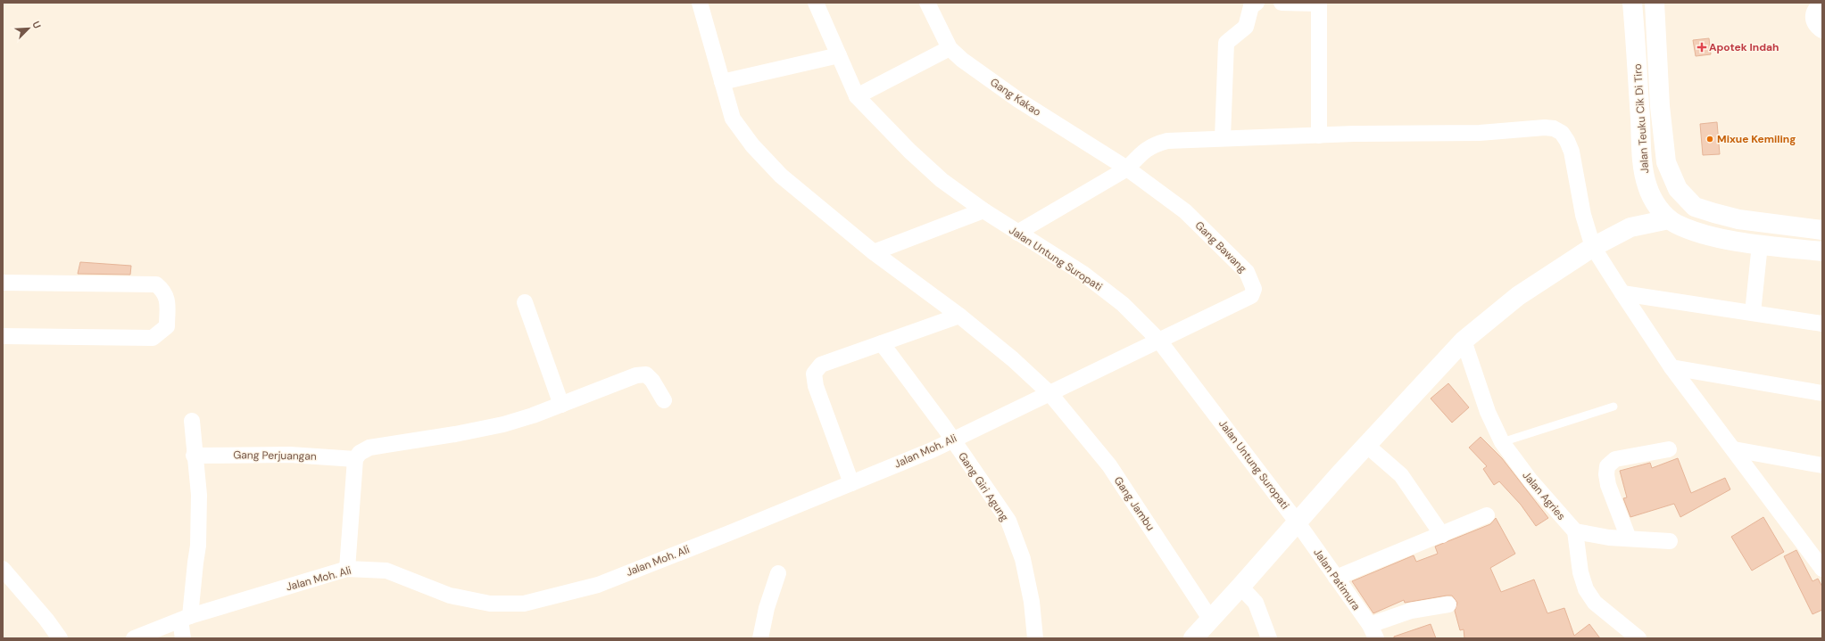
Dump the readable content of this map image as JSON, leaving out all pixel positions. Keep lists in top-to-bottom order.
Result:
{
  "streets": {
    "street": [
      "Gang Kakao",
      "Jalan Teuku Cik Di Tiro",
      "Gang Bawang",
      "Jalan Untung Suropati",
      "Jalan Moh. Ali",
      "Gang Perjuangan",
      "Gang Giri Agung",
      "Jalan Agries",
      "Gang Jambu",
      "Jalan Patimura"
    ]
  },
  "crossings": [
    ["Gang Kakao", "Gang Bawang"],
    ["Gang Bawang", "Jalan Untung Suropati"],
    ["Gang Bawang", "Jalan Moh. Ali"],
    ["Jalan Untung Suropati", "Jalan Moh. Ali"],
    ["Jalan Untung Suropati", "Jalan Patimura"],
    ["Jalan Moh. Ali", "Gang Giri Agung"],
    ["Jalan Moh. Ali", "Gang Jambu"]
  ],
  "places": {
    "health": ["Apotek Indah"],
    "other": ["Mixue Kemiling"]
  },
  "north": "top right"
}
